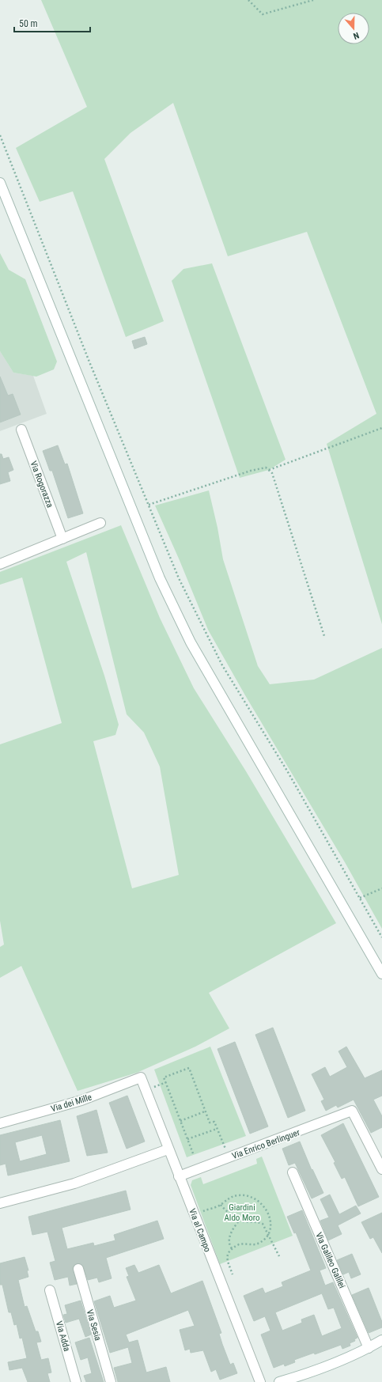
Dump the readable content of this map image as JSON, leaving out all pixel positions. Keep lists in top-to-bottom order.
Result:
{
  "streets": {
    "street": [
      "Via Rogorazza",
      "Via dei Mille",
      "Via Enrico Berlinguer",
      "Via al Campo",
      "Via Galileo Galilei",
      "Via Sesia",
      "Via Adda"
    ]
  },
  "crossings": [
    ["Via dei Mille", "Via al Campo"],
    ["Via Enrico Berlinguer", "Via al Campo"]
  ],
  "parks": ["Giardini Aldo Moro"],
  "scale_bar": "50 m",
  "north": "bottom"
}
